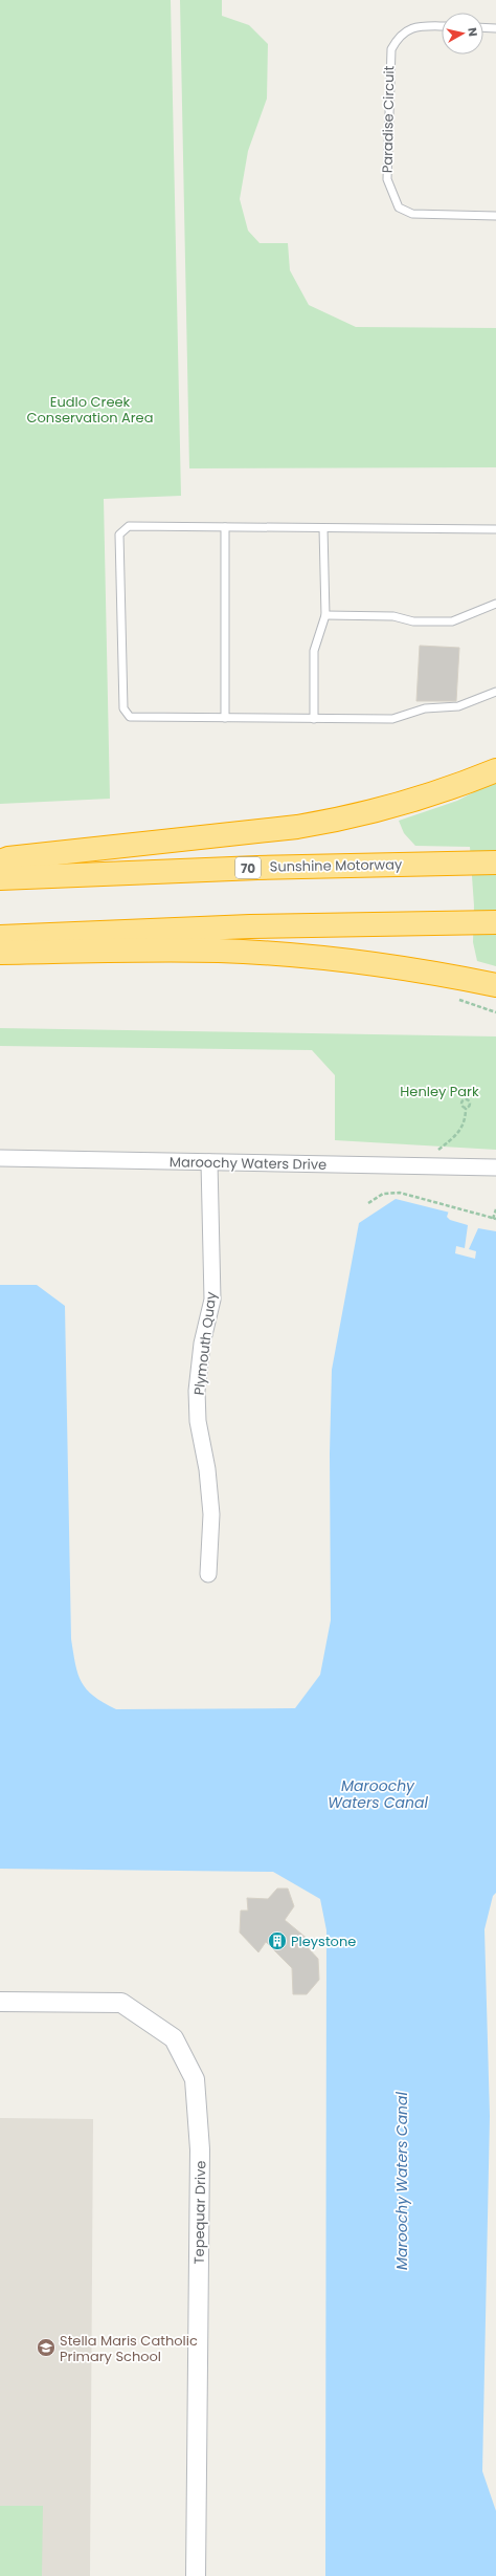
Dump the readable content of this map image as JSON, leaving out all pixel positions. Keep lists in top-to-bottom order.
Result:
{
  "streets": {
    "highway": ["Sunshine Motorway", "70"],
    "street": ["Maroochy Waters Drive", "Plymouth Quay", "Tepequar Drive"],
    "lane": ["Paradise Circuit"]
  },
  "crossings": [
    ["Maroochy Waters Drive", "Plymouth Quay"]
  ],
  "water": ["Maroochy Waters Canal"],
  "parks": ["Eudlo Creek Conservation Area", "Henley Park"],
  "places": {
    "building": ["Pleystone"],
    "school or university": ["Stella Maris Catholic Primary School"]
  },
  "north": "right"
}
